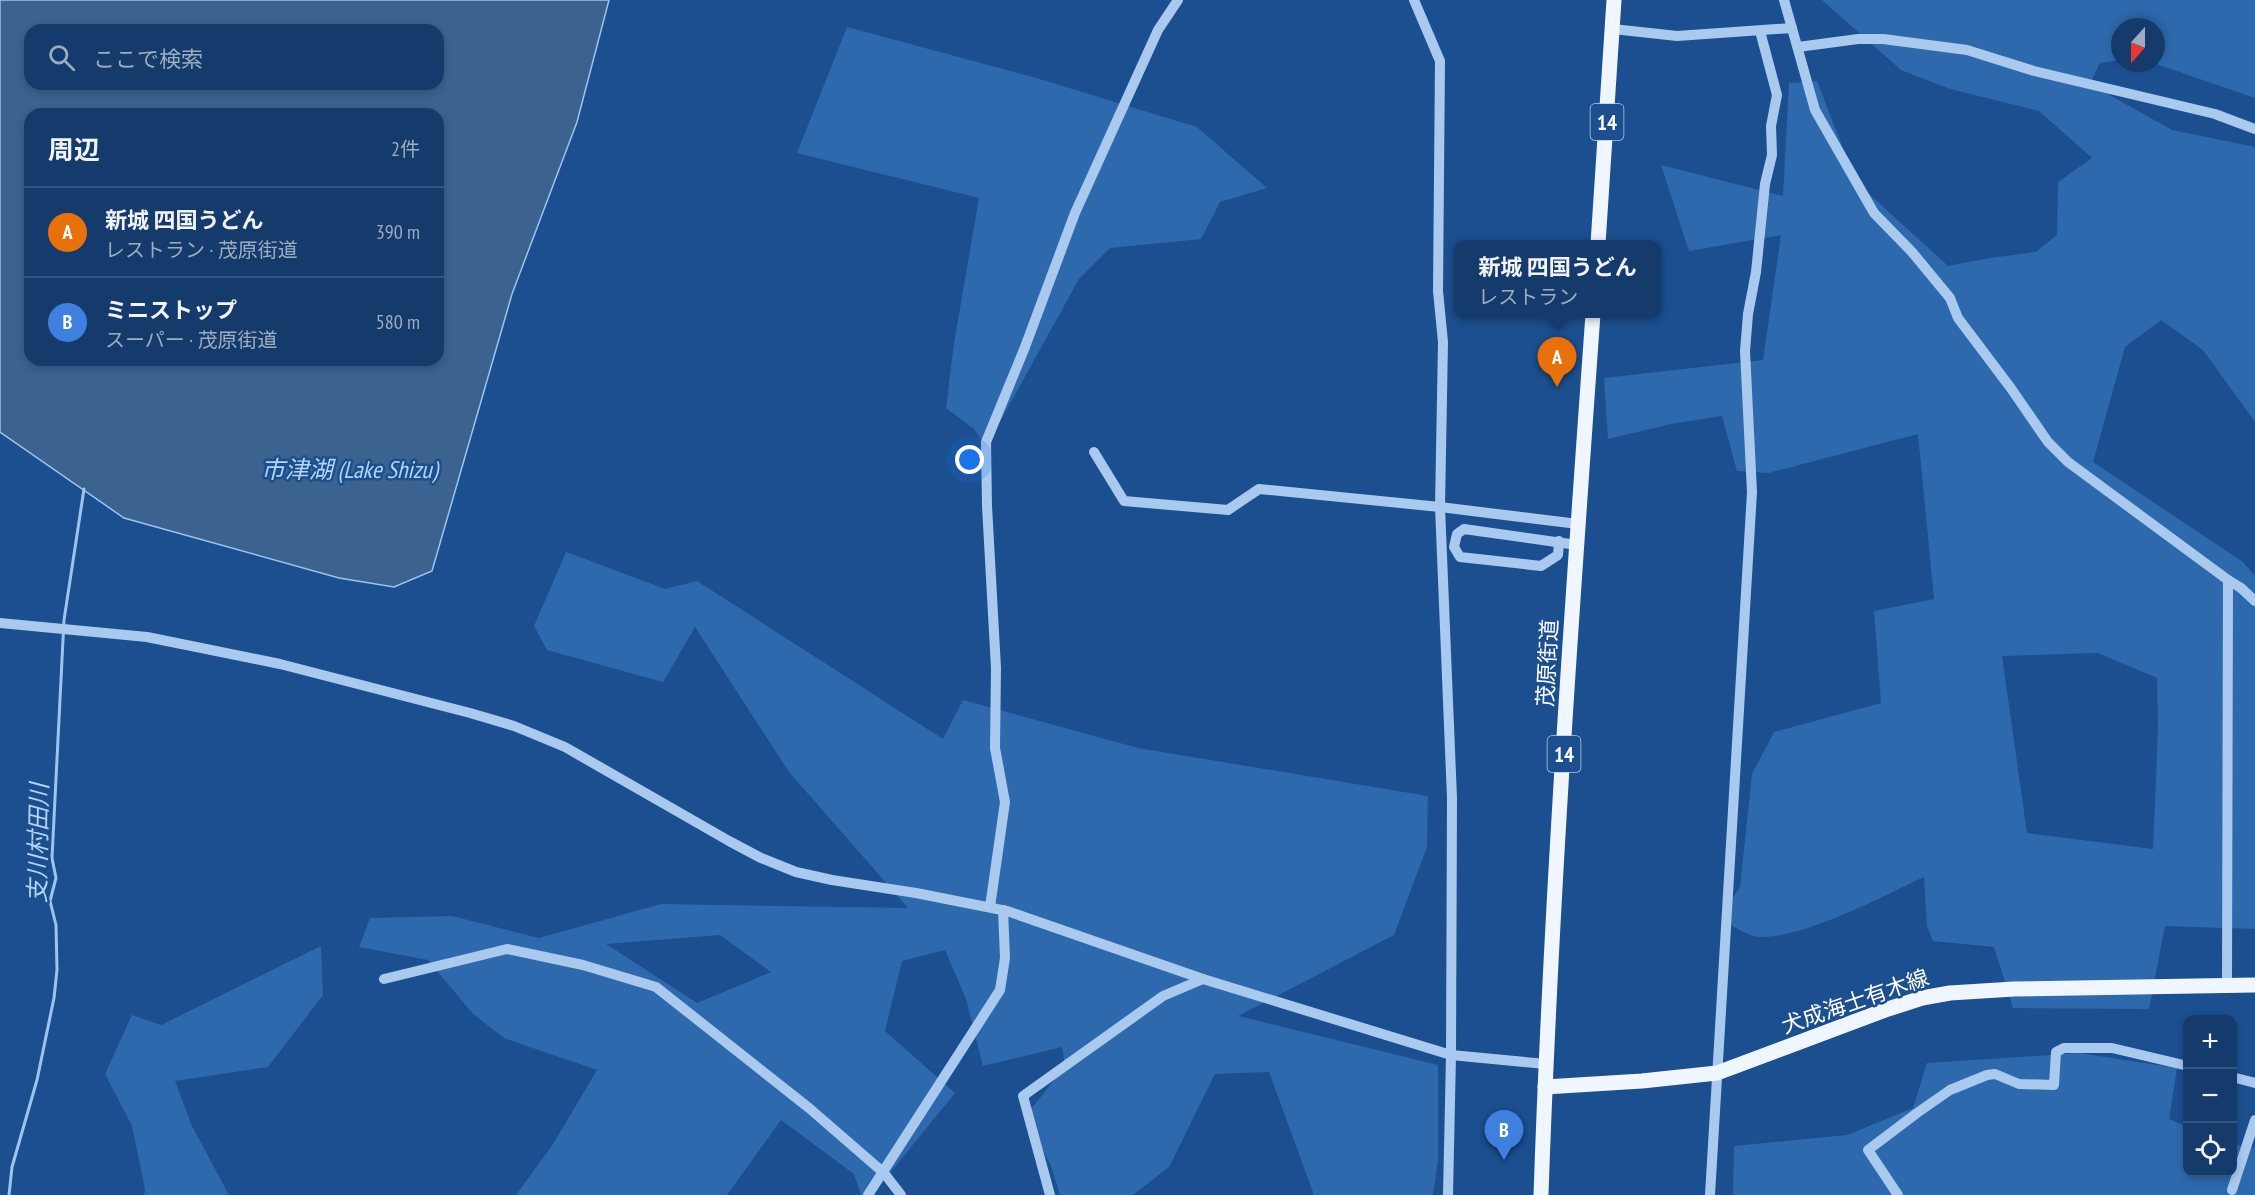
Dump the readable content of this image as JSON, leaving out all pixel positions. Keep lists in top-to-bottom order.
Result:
{
  "streets": {
    "main road": ["14", "茂原街道", "犬成海士有木線"]
  },
  "crossings": [
    ["茂原街道", "犬成海士有木線"]
  ],
  "water": ["市津湖 (Lake Shizu)", "支川村田川"],
  "north": "bottom",
  "page": {
    "search": "ここで検索",
    "heading": ["周辺", "2件"],
    "list": [
      {
        "mark": "A",
        "name": "新城 四国うどん",
        "note": "レストラン · 茂原街道",
        "value": "390 m"
      },
      {
        "mark": "B",
        "name": "ミニストップ",
        "note": "スーパー · 茂原街道",
        "value": "580 m"
      }
    ],
    "popup": ["新城 四国うどん", "レストラン"],
    "pins": ["A", "B"],
    "map_buttons": ["+", "−"]
  }
}
